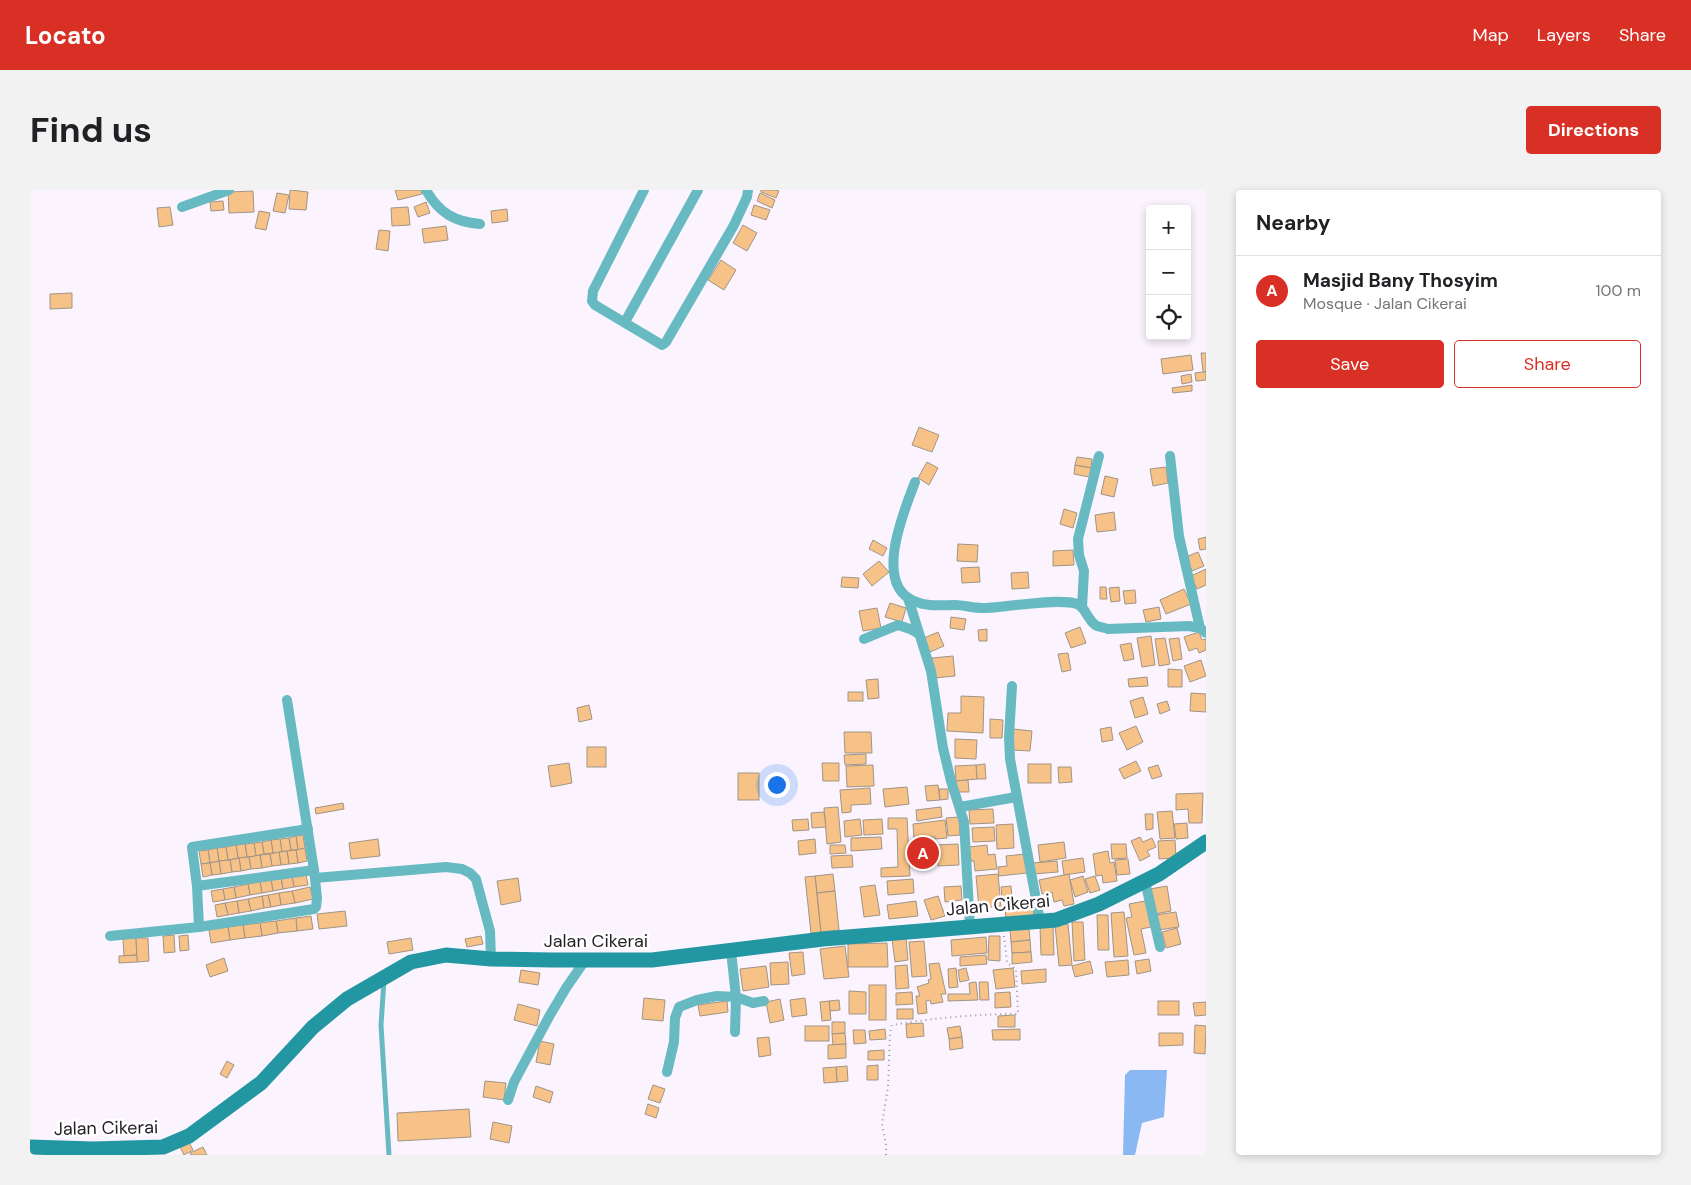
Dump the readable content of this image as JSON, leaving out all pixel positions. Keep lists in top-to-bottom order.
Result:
{
  "streets": {
    "street": ["Jalan Cikerai"]
  },
  "page": {
    "header": "Locato",
    "nav": ["Map", "Layers", "Share"],
    "buttons": [
      "Directions",
      ["Save", "Share"]
    ],
    "title": "Find us",
    "heading": "Nearby",
    "map_buttons": ["+", "−"],
    "list": [
      {
        "mark": "A",
        "name": "Masjid Bany Thosyim",
        "note": "Mosque · Jalan Cikerai",
        "value": "100 m"
      }
    ],
    "pins": "A"
  }
}
